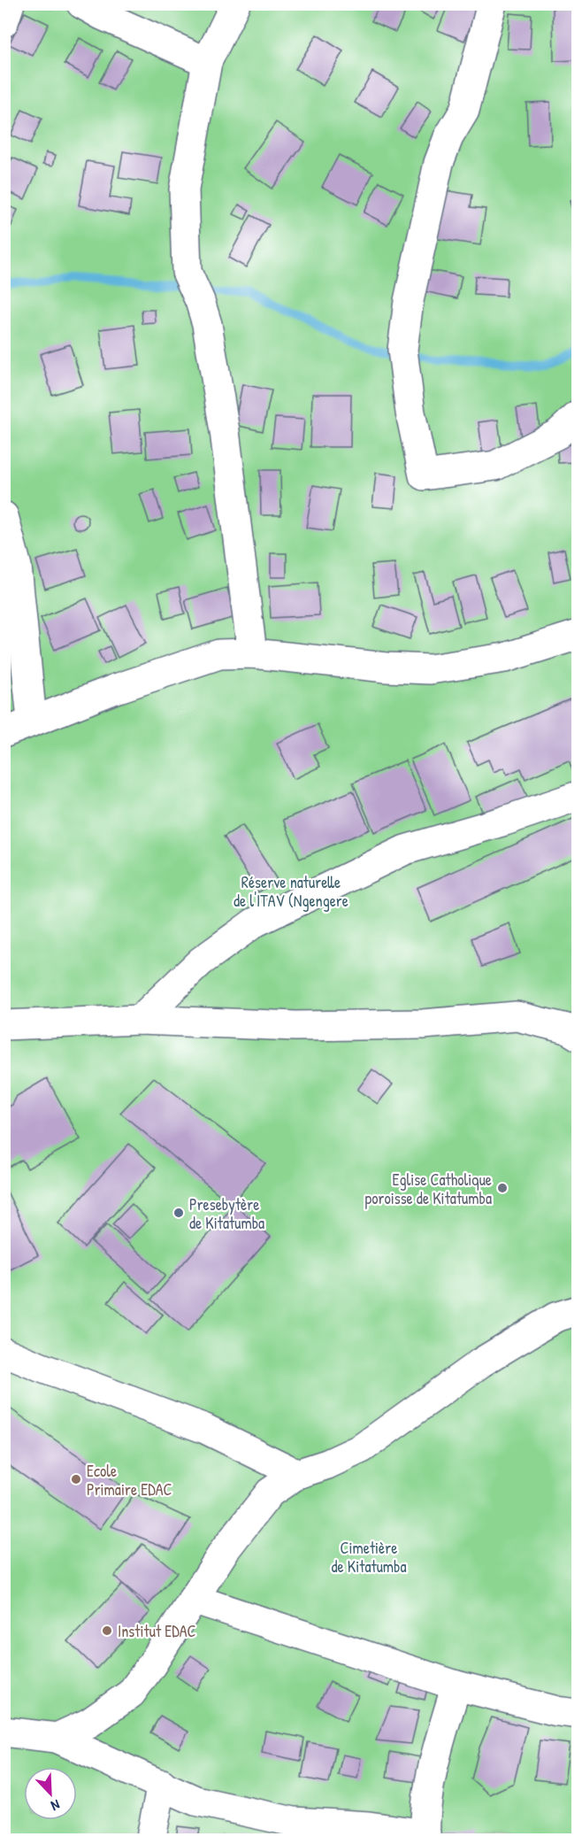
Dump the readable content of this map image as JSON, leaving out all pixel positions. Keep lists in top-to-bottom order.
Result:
{
  "parks": ["Réserve naturelle de l'ITAV (Ngengere", "Cimetière de Kitatumba"],
  "places": [
    "Eglise Catholique poroisse de Kitatumba",
    "Presebytère de Kitatumba",
    "Ecole Primaire EDAC",
    "Institut EDAC"
  ],
  "north": "bottom right"
}
